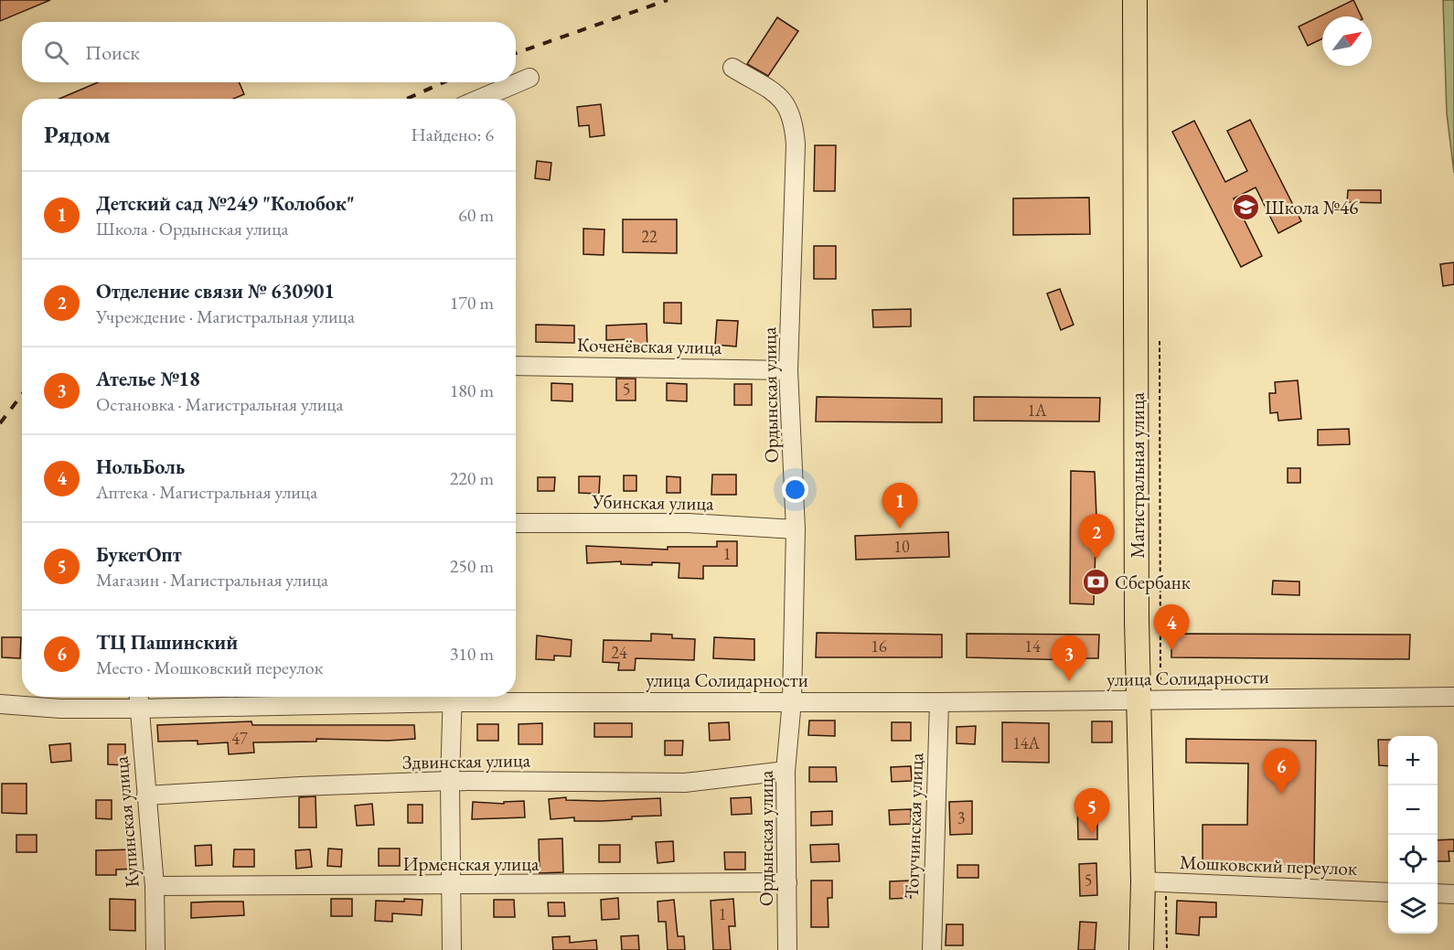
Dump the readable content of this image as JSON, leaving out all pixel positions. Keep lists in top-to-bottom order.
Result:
{
  "streets": {
    "main road": ["Магистральная улица"],
    "street": [
      "Коченёвская улица",
      "Ордынская улица",
      "Убинская улица",
      "улица Солидарности",
      "Здвинская улица",
      "Купинская улица",
      "Тогучинская улица",
      "Ирменская улица",
      "Мошковский переулок"
    ]
  },
  "crossings": [
    ["Коченёвская улица", "Ордынская улица"],
    ["Ордынская улица", "Убинская улица"],
    ["Ордынская улица", "улица Солидарности"],
    ["Ордынская улица", "Здвинская улица"],
    ["Ордынская улица", "Ирменская улица"],
    ["Магистральная улица", "улица Солидарности"],
    ["Магистральная улица", "Мошковский переулок"],
    ["улица Солидарности", "Купинская улица"],
    ["улица Солидарности", "Тогучинская улица"],
    ["Здвинская улица", "Купинская улица"],
    ["Купинская улица", "Ирменская улица"]
  ],
  "places": {
    "school or university": ["Школа №46"],
    "bank": ["Сбербанк"]
  },
  "house_numbers": [
    "22",
    "5",
    "1А",
    "10",
    "1",
    "16",
    "14",
    "24",
    "47",
    "14А",
    "3",
    "5",
    "1"
  ],
  "north": "top right",
  "page": {
    "search": "Поиск",
    "heading": ["Рядом", "Найдено: 6"],
    "list": [
      {
        "mark": "1",
        "name": "Детский сад №249 \"Колобок\"",
        "note": "Школа · Ордынская улица",
        "value": "60 m"
      },
      {
        "mark": "2",
        "name": "Отделение связи № 630901",
        "note": "Учреждение · Магистральная улица",
        "value": "170 m"
      },
      {
        "mark": "3",
        "name": "Ателье №18",
        "note": "Остановка · Магистральная улица",
        "value": "180 m"
      },
      {
        "mark": "4",
        "name": "НольБоль",
        "note": "Аптека · Магистральная улица",
        "value": "220 m"
      },
      {
        "mark": "5",
        "name": "БукетОпт",
        "note": "Магазин · Магистральная улица",
        "value": "250 m"
      },
      {
        "mark": "6",
        "name": "ТЦ Пашинский",
        "note": "Место · Мошковский переулок",
        "value": "310 m"
      }
    ],
    "pins": [
      "1",
      "2",
      "4",
      "3",
      "6",
      "5"
    ],
    "map_buttons": ["+", "−"]
  }
}
